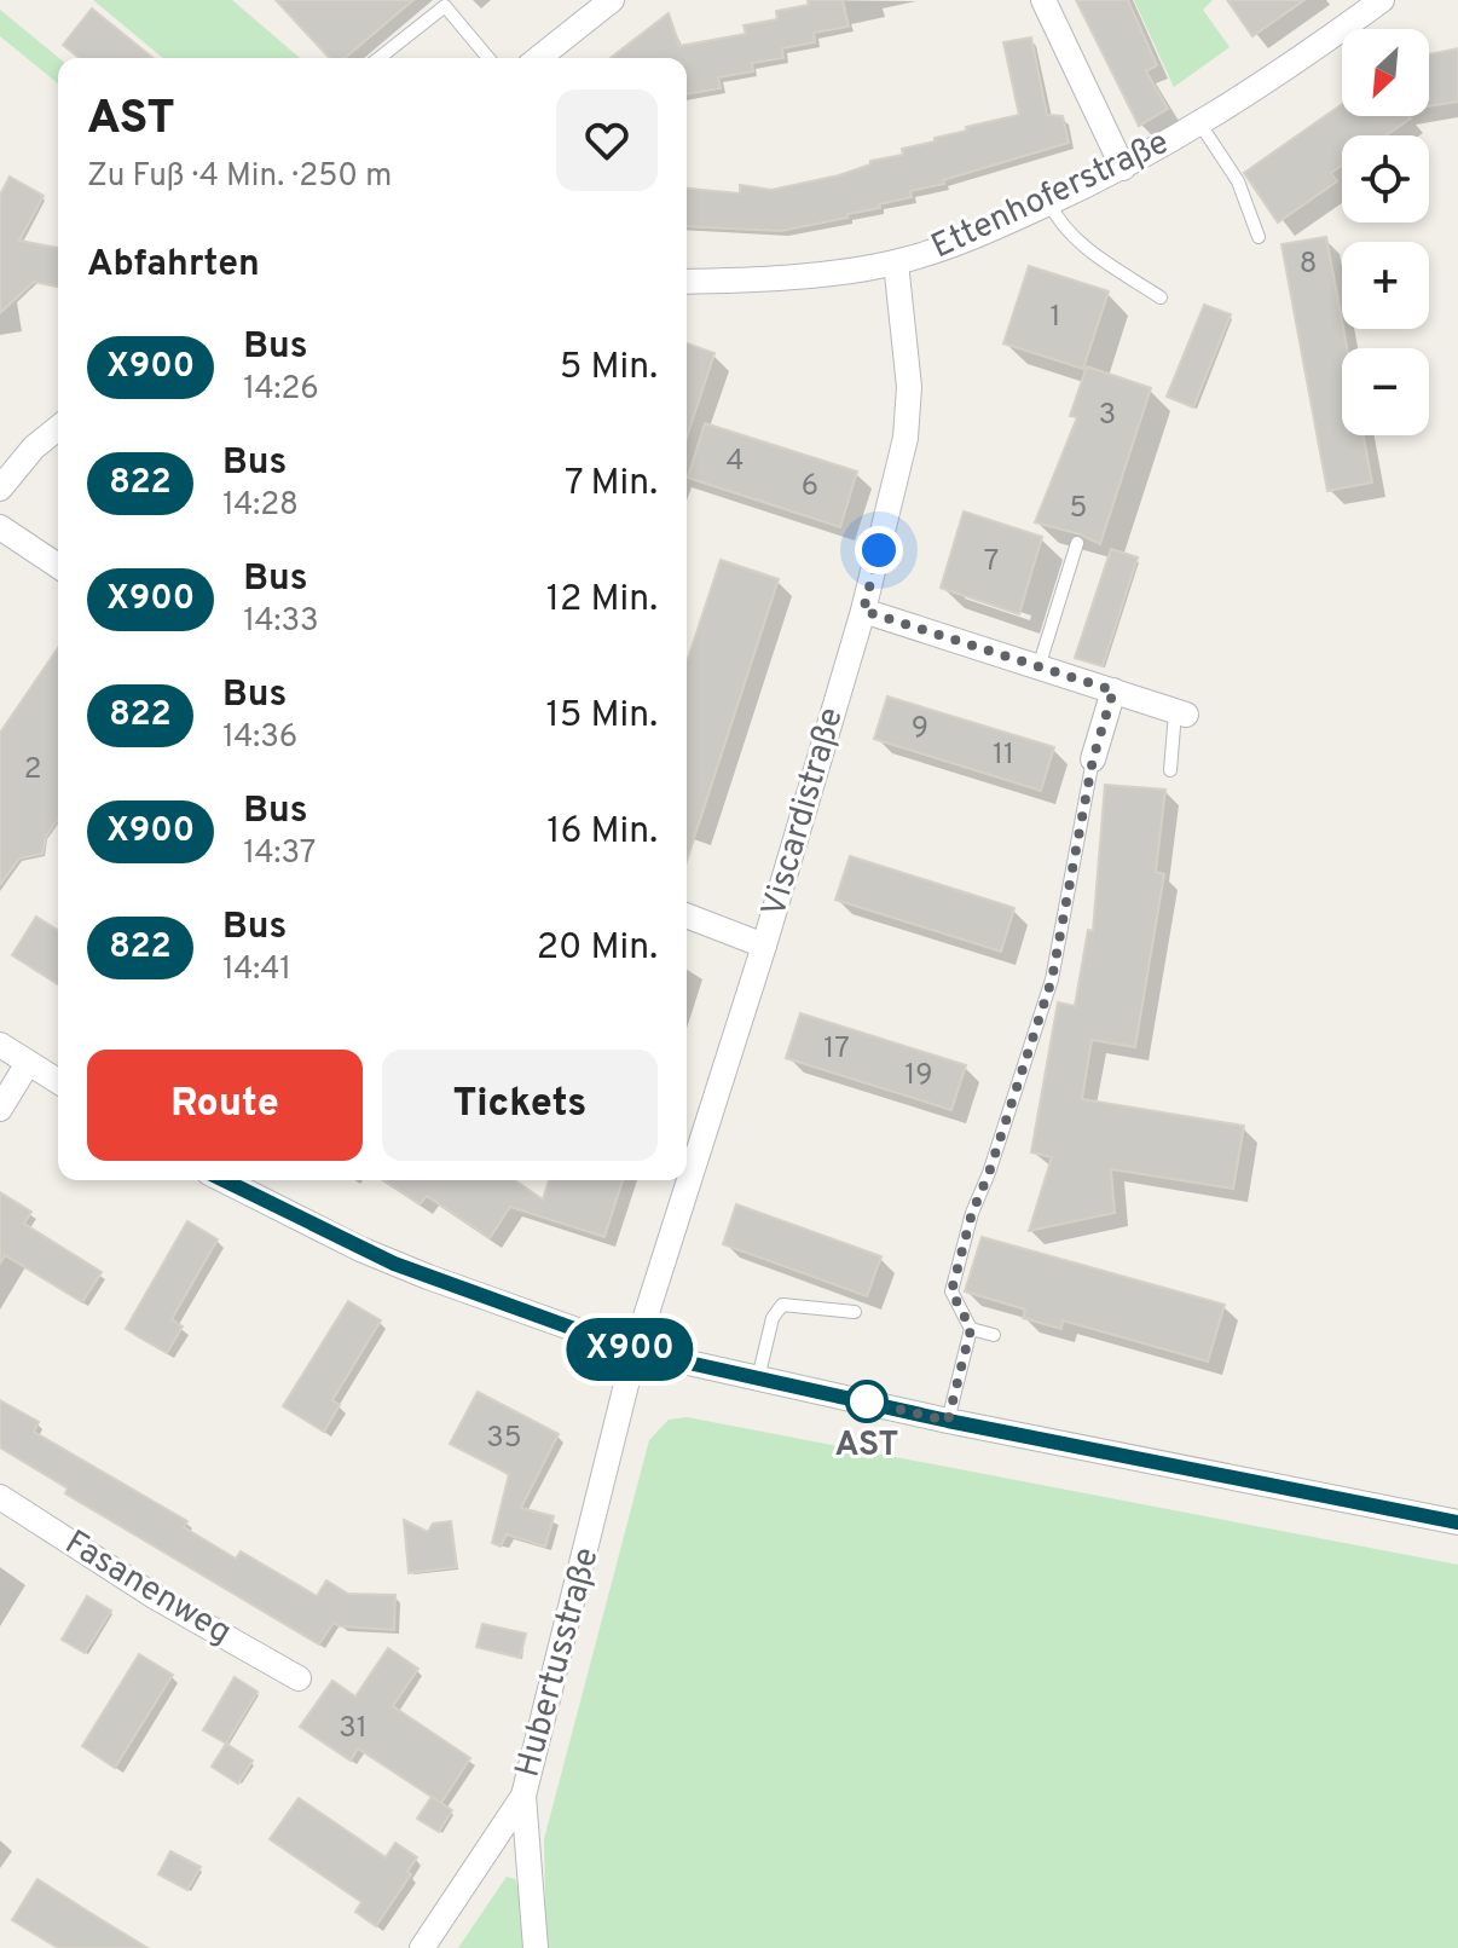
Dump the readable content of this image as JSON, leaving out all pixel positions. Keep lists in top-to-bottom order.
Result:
{
  "streets": {
    "street": [
      "Ettenhoferstraße",
      "Viscardistraße",
      "Fasanenweg",
      "Hubertusstraße"
    ]
  },
  "crossings": [
    ["Ettenhoferstraße", "Viscardistraße"],
    ["Viscardistraße", "Hubertusstraße"]
  ],
  "places": ["AST"],
  "lines": ["bus line X900"],
  "house_numbers": [
    "8",
    "1",
    "3",
    "4",
    "6",
    "5",
    "7",
    "9",
    "11",
    "2",
    "17",
    "19",
    "35",
    "31"
  ],
  "north": "bottom left",
  "page": {
    "on_map": "X900",
    "map_buttons": ["+", "−"],
    "heading": [
      ["AST", "Zu Fuß · 4 Min. · 250 m"],
      "Abfahrten"
    ],
    "list": [
      {
        "mark": "X900",
        "name": "Bus",
        "note": "14:26",
        "value": "5 Min."
      },
      {
        "mark": "822",
        "name": "Bus",
        "note": "14:28",
        "value": "7 Min."
      },
      {
        "mark": "X900",
        "name": "Bus",
        "note": "14:33",
        "value": "12 Min."
      },
      {
        "mark": "822",
        "name": "Bus",
        "note": "14:36",
        "value": "15 Min."
      },
      {
        "mark": "X900",
        "name": "Bus",
        "note": "14:37",
        "value": "16 Min."
      },
      {
        "mark": "822",
        "name": "Bus",
        "note": "14:41",
        "value": "20 Min."
      }
    ],
    "buttons": ["Route", "Tickets"]
  }
}
